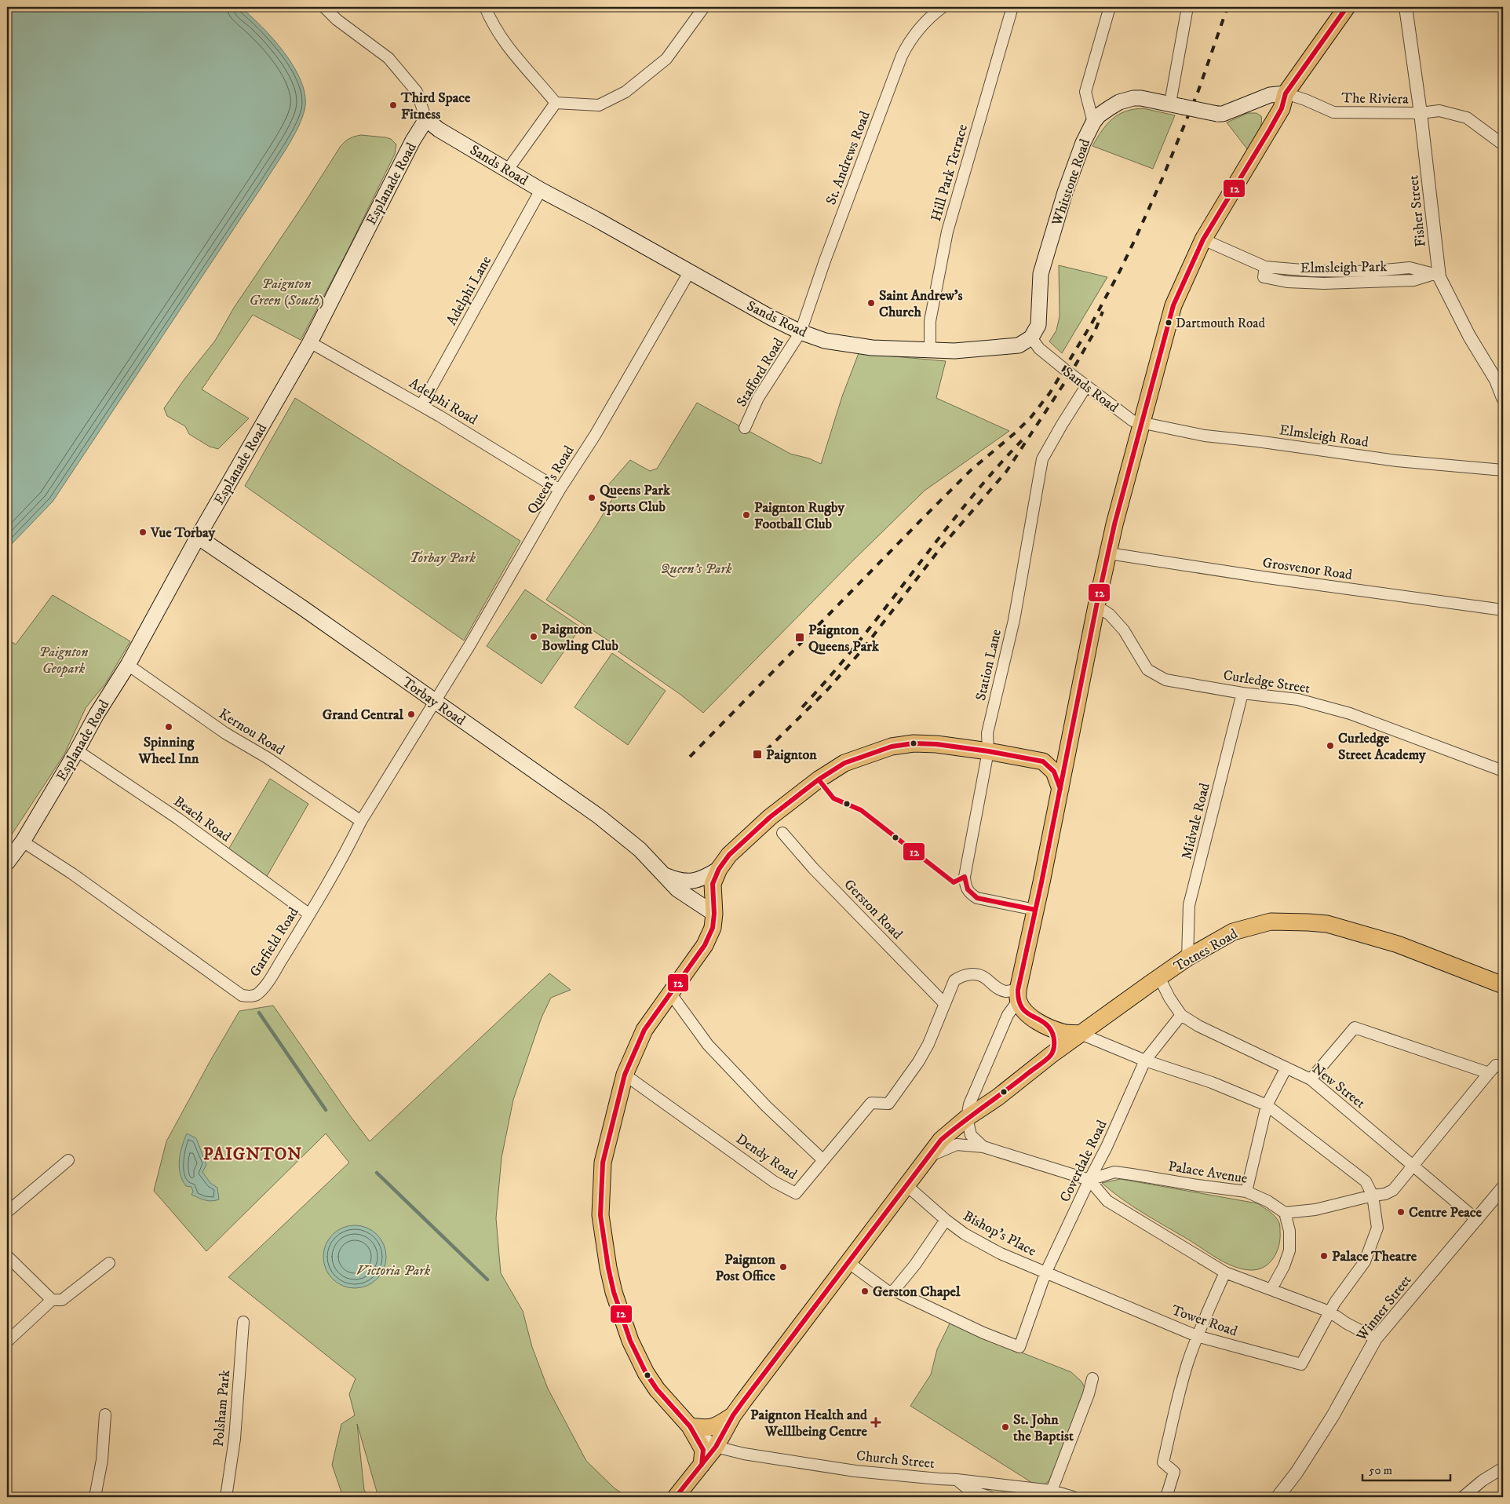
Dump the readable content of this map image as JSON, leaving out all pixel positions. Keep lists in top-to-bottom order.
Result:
{
  "streets": {
    "main road": [
      "Sands Road",
      "Whitstone Road",
      "Esplanade Road",
      "Torbay Road",
      "Totnes Road"
    ],
    "street": [
      "The Riviera",
      "St. Andrews Road",
      "Hill Park Terrace",
      "Fisher Street",
      "Elmsleigh Park",
      "Adelphi Lane",
      "Stafford Road",
      "Adelphi Road",
      "Elmsleigh Road",
      "Queen's Road",
      "Grosvenor Road",
      "Station Lane",
      "Curledge Street",
      "Kernou Road",
      "Beach Road",
      "Midvale Road",
      "Gerston Road",
      "Garfield Road",
      "New Street",
      "Dendy Road",
      "Coverdale Road",
      "Palace Avenue",
      "Bishop's Place",
      "Winner Street",
      "Tower Road",
      "Polsham Park",
      "Church Street"
    ]
  },
  "crossings": [
    ["The Riviera", "Whitstone Road"],
    ["The Riviera", "Fisher Street"],
    ["St. Andrews Road", "Sands Road"],
    ["St. Andrews Road", "Stafford Road"],
    ["Sands Road", "Hill Park Terrace"],
    ["Sands Road", "Whitstone Road"],
    ["Sands Road", "Esplanade Road"],
    ["Sands Road", "Adelphi Lane"],
    ["Sands Road", "Stafford Road"],
    ["Sands Road", "Elmsleigh Road"],
    ["Sands Road", "Queen's Road"],
    ["Sands Road", "Station Lane"],
    ["Esplanade Road", "Adelphi Road"],
    ["Esplanade Road", "Torbay Road"],
    ["Esplanade Road", "Kernou Road"],
    ["Esplanade Road", "Beach Road"],
    ["Esplanade Road", "Garfield Road"],
    ["Fisher Street", "Elmsleigh Park"],
    ["Adelphi Lane", "Adelphi Road"],
    ["Adelphi Road", "Queen's Road"],
    ["Queen's Road", "Torbay Road"],
    ["Queen's Road", "Garfield Road"],
    ["Curledge Street", "Midvale Road"],
    ["Torbay Road", "Garfield Road"],
    ["Kernou Road", "Garfield Road"],
    ["Beach Road", "Garfield Road"],
    ["Midvale Road", "Totnes Road"],
    ["Gerston Road", "Dendy Road"],
    ["Totnes Road", "New Street"],
    ["Totnes Road", "Bishop's Place"],
    ["New Street", "Coverdale Road"],
    ["New Street", "Winner Street"],
    ["Coverdale Road", "Palace Avenue"],
    ["Coverdale Road", "Bishop's Place"],
    ["Coverdale Road", "Tower Road"],
    ["Bishop's Place", "Tower Road"]
  ],
  "districts": ["PAIGNTON"],
  "parks": [
    "Paignton Green (South)",
    "Torbay Park",
    "Queen's Park",
    "Paignton Geopark",
    "Victoria Park"
  ],
  "places": {
    "other": [
      "Third Space Fitness",
      "Saint Andrew's Church",
      "Dartmouth Road",
      "Queens Park Sports Club",
      "Paignton Rugby Football Club",
      "Vue Torbay",
      "Paignton Bowling Club",
      "Grand Central",
      "Spinning Wheel Inn",
      "Curledge Street Academy",
      "Centre Peace",
      "Palace Theatre",
      "Paignton Post Office",
      "Gerston Chapel",
      "St. John the Baptist"
    ],
    "transit": ["Paignton Queens Park", "Paignton"],
    "health": ["Paignton Health and Welllbeing Centre"]
  },
  "lines": ["transit line 12"],
  "scale_bar": "50 m"
}
